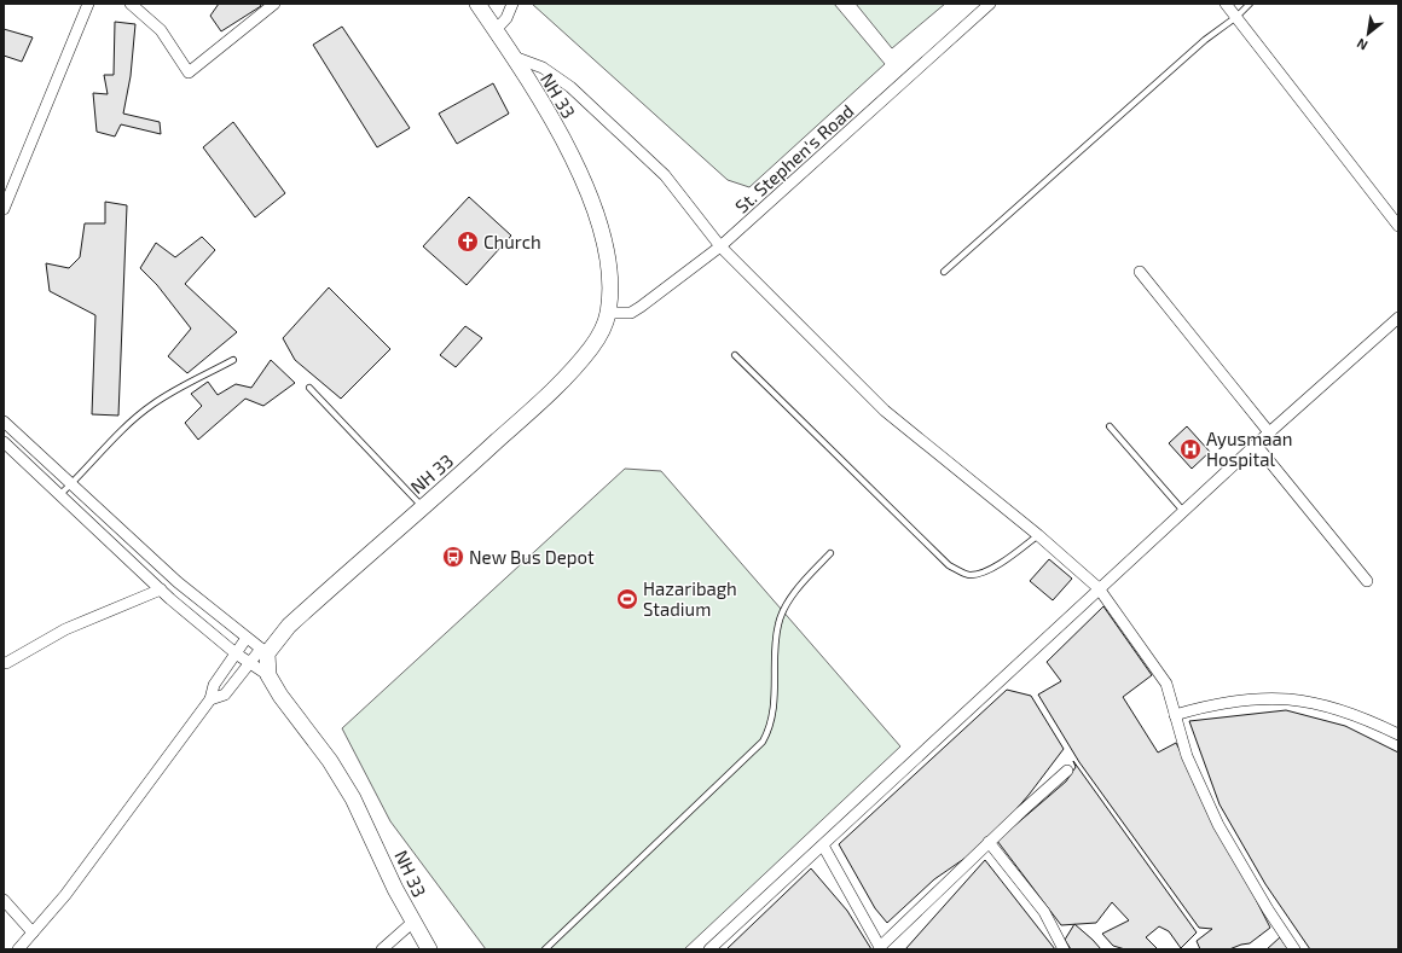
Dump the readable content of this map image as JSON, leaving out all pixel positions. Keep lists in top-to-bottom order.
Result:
{
  "streets": {
    "main road": ["NH 33"],
    "street": ["St. Stephen's Road"]
  },
  "crossings": [
    ["NH 33", "St. Stephen's Road"]
  ],
  "places": {
    "church": ["Church"],
    "hospital": ["Ayusmaan Hospital"],
    "bus stop": ["New Bus Depot"],
    "sports": ["Hazaribagh Stadium"]
  },
  "north": "bottom left"
}
